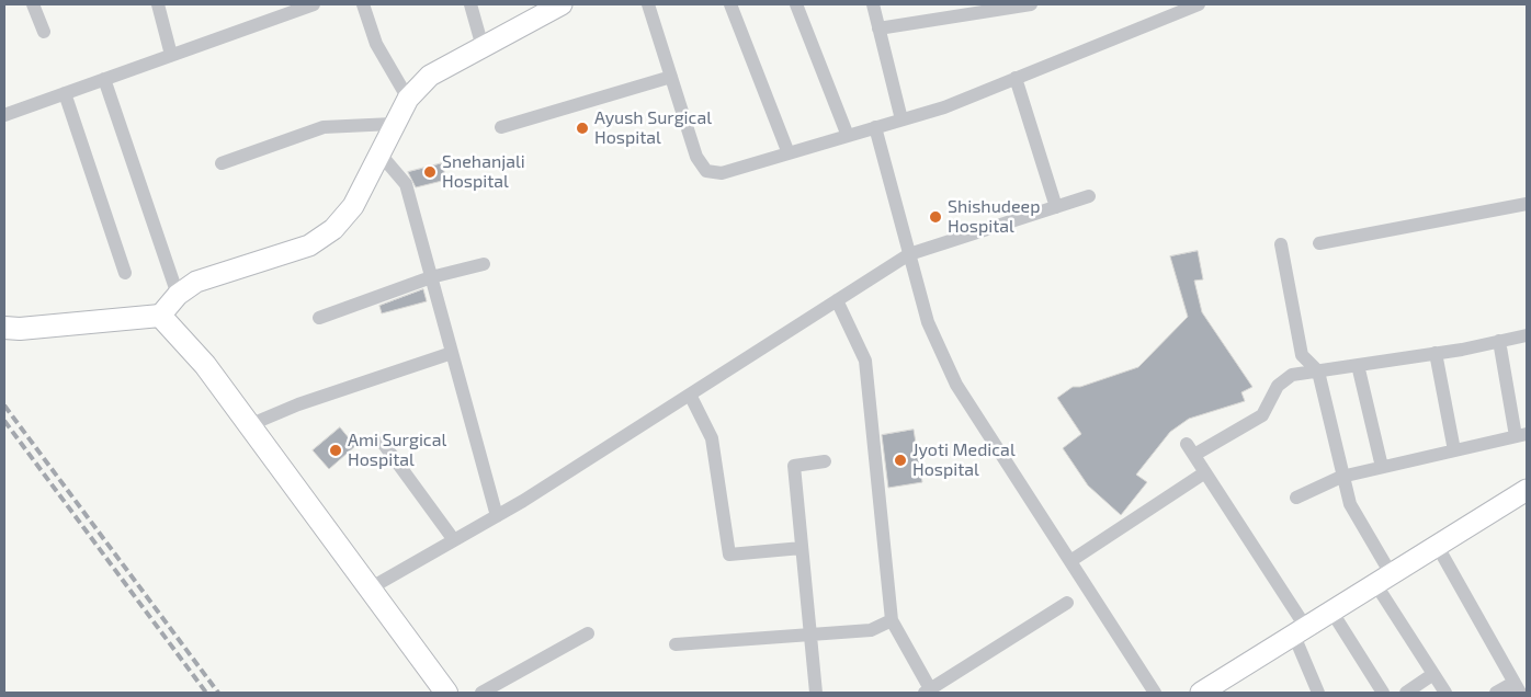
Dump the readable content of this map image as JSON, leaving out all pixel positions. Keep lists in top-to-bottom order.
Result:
{
  "places": [
    "Ayush Surgical Hospital",
    "Snehanjali Hospital",
    "Shishudeep Hospital",
    "Ami Surgical Hospital",
    "Jyoti Medical Hospital"
  ]
}
